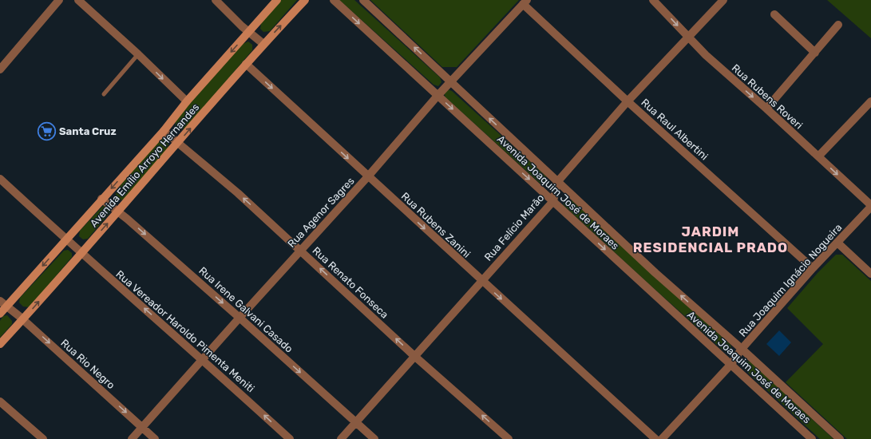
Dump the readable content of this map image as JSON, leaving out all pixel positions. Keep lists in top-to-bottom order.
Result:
{
  "streets": {
    "main road": ["Avenida Emílio Arroyo Hernandes"],
    "street": [
      "Rua Rubens Roveri",
      "Rua Raul Albertini",
      "Avenida Joaquim José de Moraes",
      "Rua Agenor Sagres",
      "Rua Rubens Zanini",
      "Rua Felício Marão",
      "Rua Joaquim Ignácio Nogueira",
      "Rua Renato Fonseca",
      "Rua Irene Galvani Casado",
      "Rua Vereador Haroldo Pimenta Meniti",
      "Rua Rio Negro"
    ]
  },
  "crossings": [
    ["Rua Rubens Roveri", "Rua Felício Marão"],
    ["Rua Rubens Roveri", "Rua Joaquim Ignácio Nogueira"],
    ["Rua Raul Albertini", "Rua Agenor Sagres"],
    ["Rua Raul Albertini", "Rua Felício Marão"],
    ["Rua Raul Albertini", "Rua Joaquim Ignácio Nogueira"],
    ["Avenida Emílio Arroyo Hernandes", "Rua Rubens Zanini"],
    ["Avenida Emílio Arroyo Hernandes", "Rua Renato Fonseca"],
    ["Avenida Emílio Arroyo Hernandes", "Rua Irene Galvani Casado"],
    ["Avenida Emílio Arroyo Hernandes", "Rua Vereador Haroldo Pimenta Meniti"],
    ["Avenida Emílio Arroyo Hernandes", "Rua Rio Negro"],
    ["Avenida Joaquim José de Moraes", "Rua Agenor Sagres"],
    ["Avenida Joaquim José de Moraes", "Rua Felício Marão"],
    ["Avenida Joaquim José de Moraes", "Rua Joaquim Ignácio Nogueira"],
    ["Rua Agenor Sagres", "Rua Rubens Zanini"],
    ["Rua Agenor Sagres", "Rua Renato Fonseca"],
    ["Rua Agenor Sagres", "Rua Irene Galvani Casado"],
    ["Rua Agenor Sagres", "Rua Vereador Haroldo Pimenta Meniti"],
    ["Rua Agenor Sagres", "Rua Rio Negro"],
    ["Rua Rubens Zanini", "Rua Felício Marão"],
    ["Rua Felício Marão", "Rua Renato Fonseca"],
    ["Rua Felício Marão", "Rua Irene Galvani Casado"]
  ],
  "one_way": [
    "Rua Rubens Roveri",
    "Rua Rubens Zanini",
    "Rua Renato Fonseca",
    "Rua Irene Galvani Casado",
    "Rua Vereador Haroldo Pimenta Meniti",
    "Rua Rio Negro"
  ],
  "districts": ["JARDIM RESIDENCIAL PRADO"],
  "places": {
    "supermarket": ["Santa Cruz"]
  }
}
